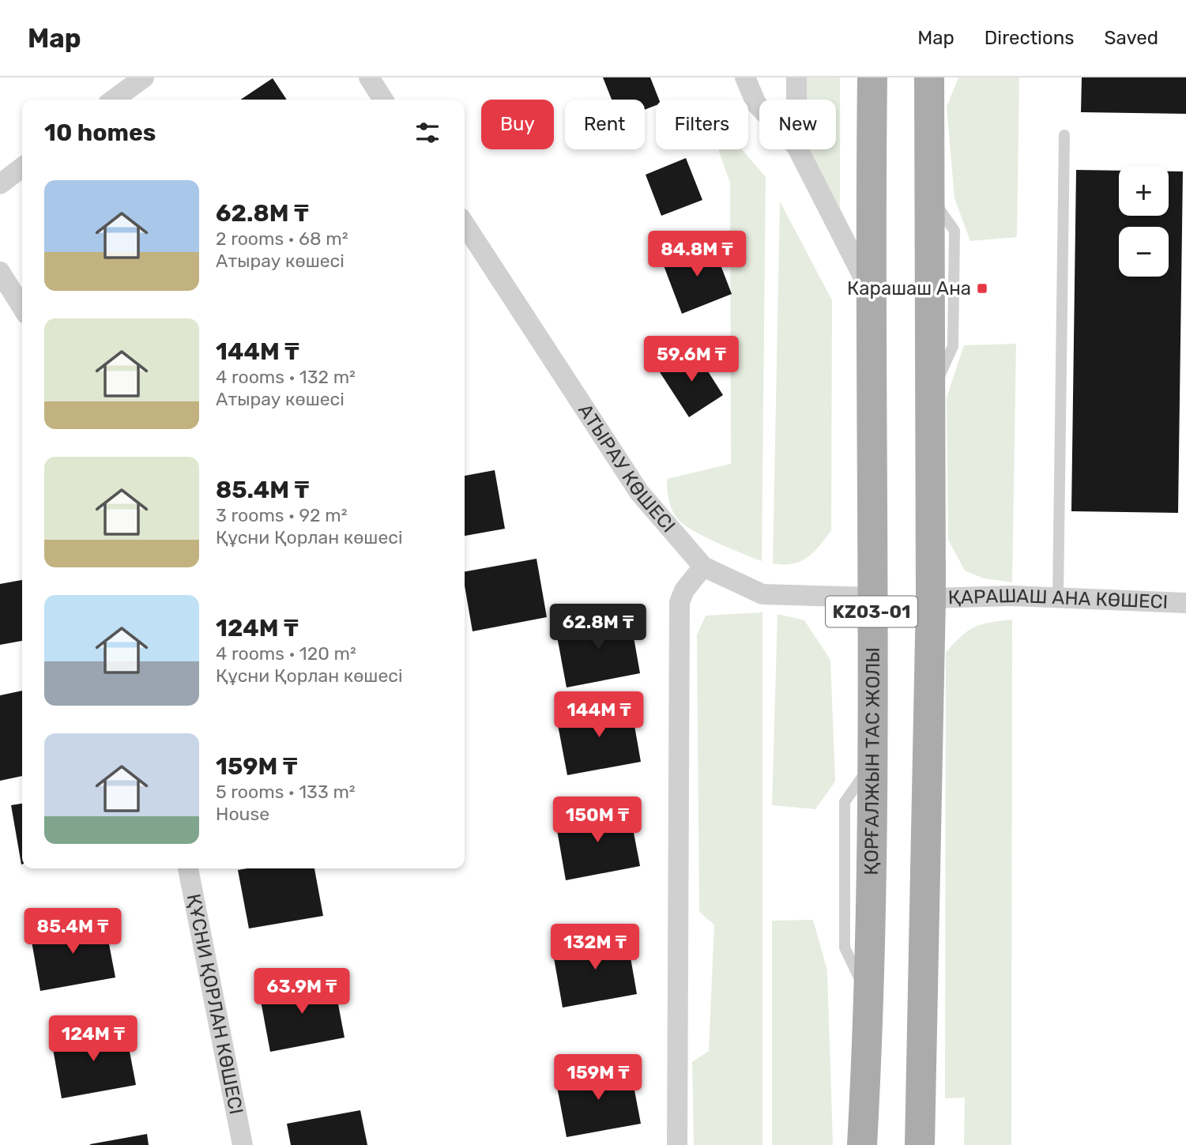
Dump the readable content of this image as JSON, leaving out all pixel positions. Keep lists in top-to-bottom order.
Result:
{
  "streets": {
    "main road": ["KZ03-01", "ҚОРҒАЛЖЫН ТАС ЖОЛЫ"],
    "street": ["АТЫРАУ КӨШЕСІ", "ҚАРАШАШ АНА КӨШЕСІ", "ҚҰСНИ ҚОРЛАН КӨШЕСІ"]
  },
  "crossings": [
    ["АТЫРАУ КӨШЕСІ", "ҚОРҒАЛЖЫН ТАС ЖОЛЫ"],
    ["ҚАРАШАШ АНА КӨШЕСІ", "KZ03-01"]
  ],
  "places": {
    "transit": ["Карашаш Ана"]
  },
  "page": {
    "header": "Map",
    "nav": ["Map", "Directions", "Saved"],
    "chip": [
      "Buy",
      "Rent",
      "Filters",
      "New"
    ],
    "heading": "10 homes",
    "map_buttons": ["+", "−"],
    "list": [
      {
        "name": "62.8M ₸",
        "note": "2 rooms · 68 m² · Атырау көшесі"
      },
      {
        "name": "144M ₸",
        "note": "4 rooms · 132 m² · Атырау көшесі"
      },
      {
        "name": "85.4M ₸",
        "note": "3 rooms · 92 m² · Құсни Қорлан көшесі"
      },
      {
        "name": "124M ₸",
        "note": "4 rooms · 120 m² · Құсни Қорлан көшесі"
      },
      {
        "name": "159M ₸",
        "note": "5 rooms · 133 m² · House"
      }
    ],
    "price": [
      "84.8M ₸",
      "59.6M ₸",
      "62.8M ₸",
      "144M ₸",
      "150M ₸",
      "85.4M ₸",
      "132M ₸",
      "63.9M ₸",
      "124M ₸",
      "159M ₸"
    ]
  }
}
